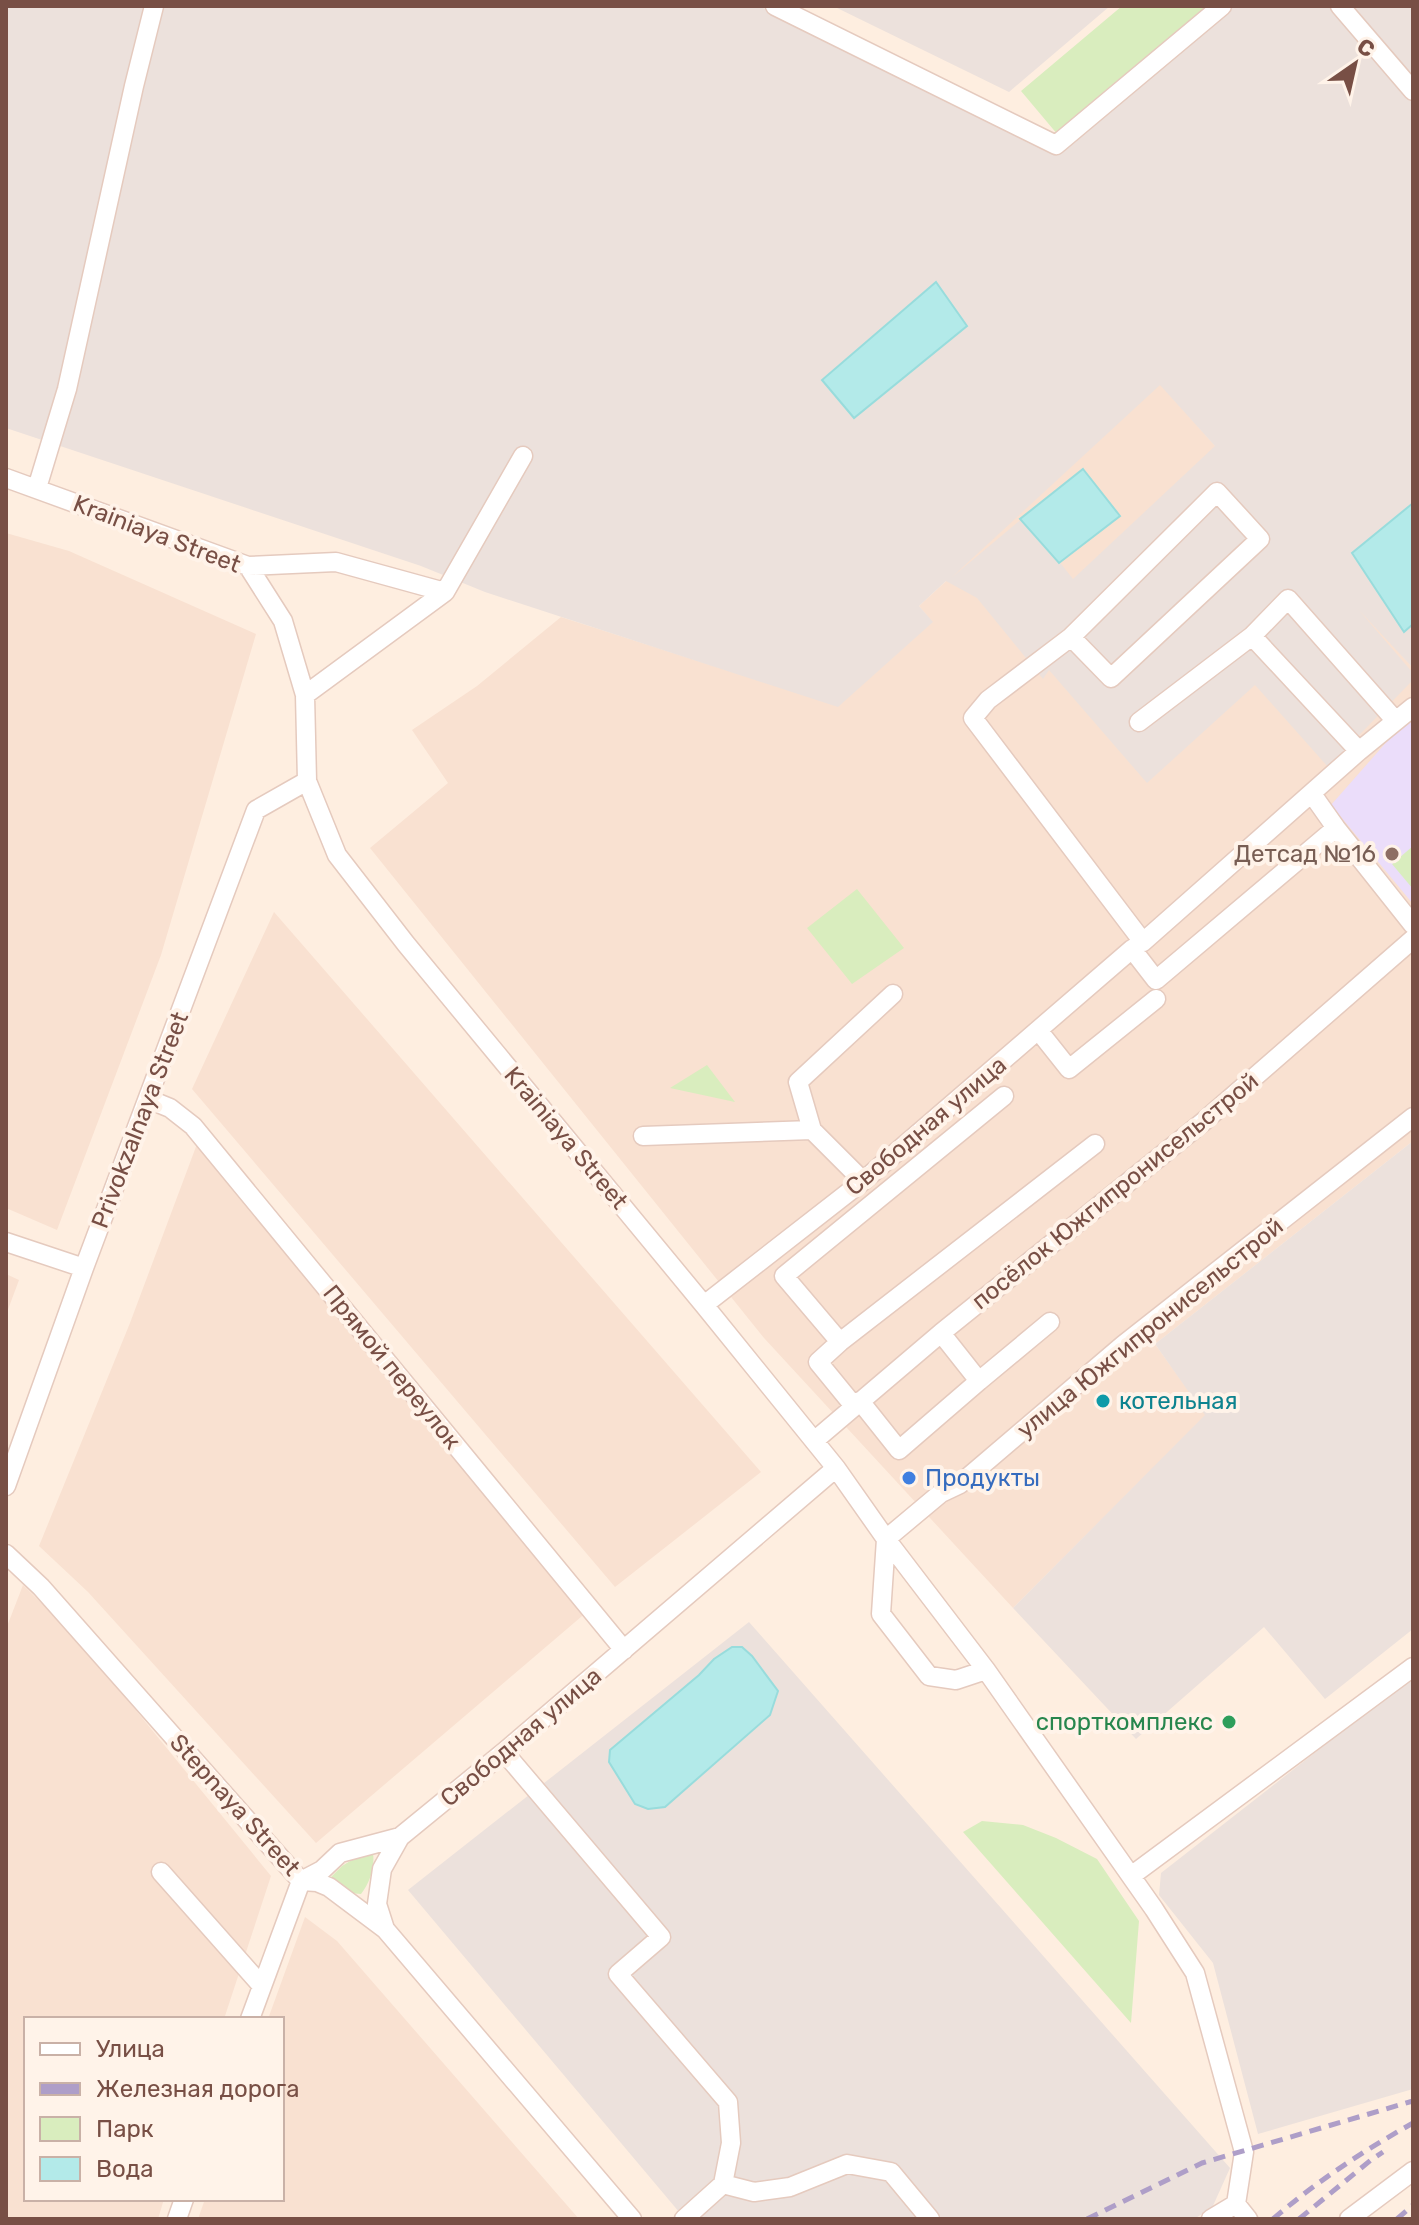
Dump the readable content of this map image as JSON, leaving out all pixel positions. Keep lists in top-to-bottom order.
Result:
{
  "streets": {
    "street": [
      "Krainiaya Street",
      "Privokzalnaya Street",
      "Свободная улица",
      "посёлок Южгипронисельстрой",
      "улица Южгипронисельстрой",
      "Прямой переулок",
      "Stepnaya Street"
    ]
  },
  "crossings": [
    ["Krainiaya Street", "Privokzalnaya Street"],
    ["Krainiaya Street", "Свободная улица"],
    ["Krainiaya Street", "посёлок Южгипронисельстрой"],
    ["Krainiaya Street", "улица Южгипронисельстрой"],
    ["Privokzalnaya Street", "Прямой переулок"],
    ["Свободная улица", "Прямой переулок"],
    ["Свободная улица", "Stepnaya Street"]
  ],
  "places": [
    "Детсад №16",
    "котельная",
    "Продукты",
    "спорткомплекс"
  ],
  "legend": [
    "Улица",
    "Железная дорога",
    "Парк",
    "Вода"
  ],
  "north": "top right"
}
